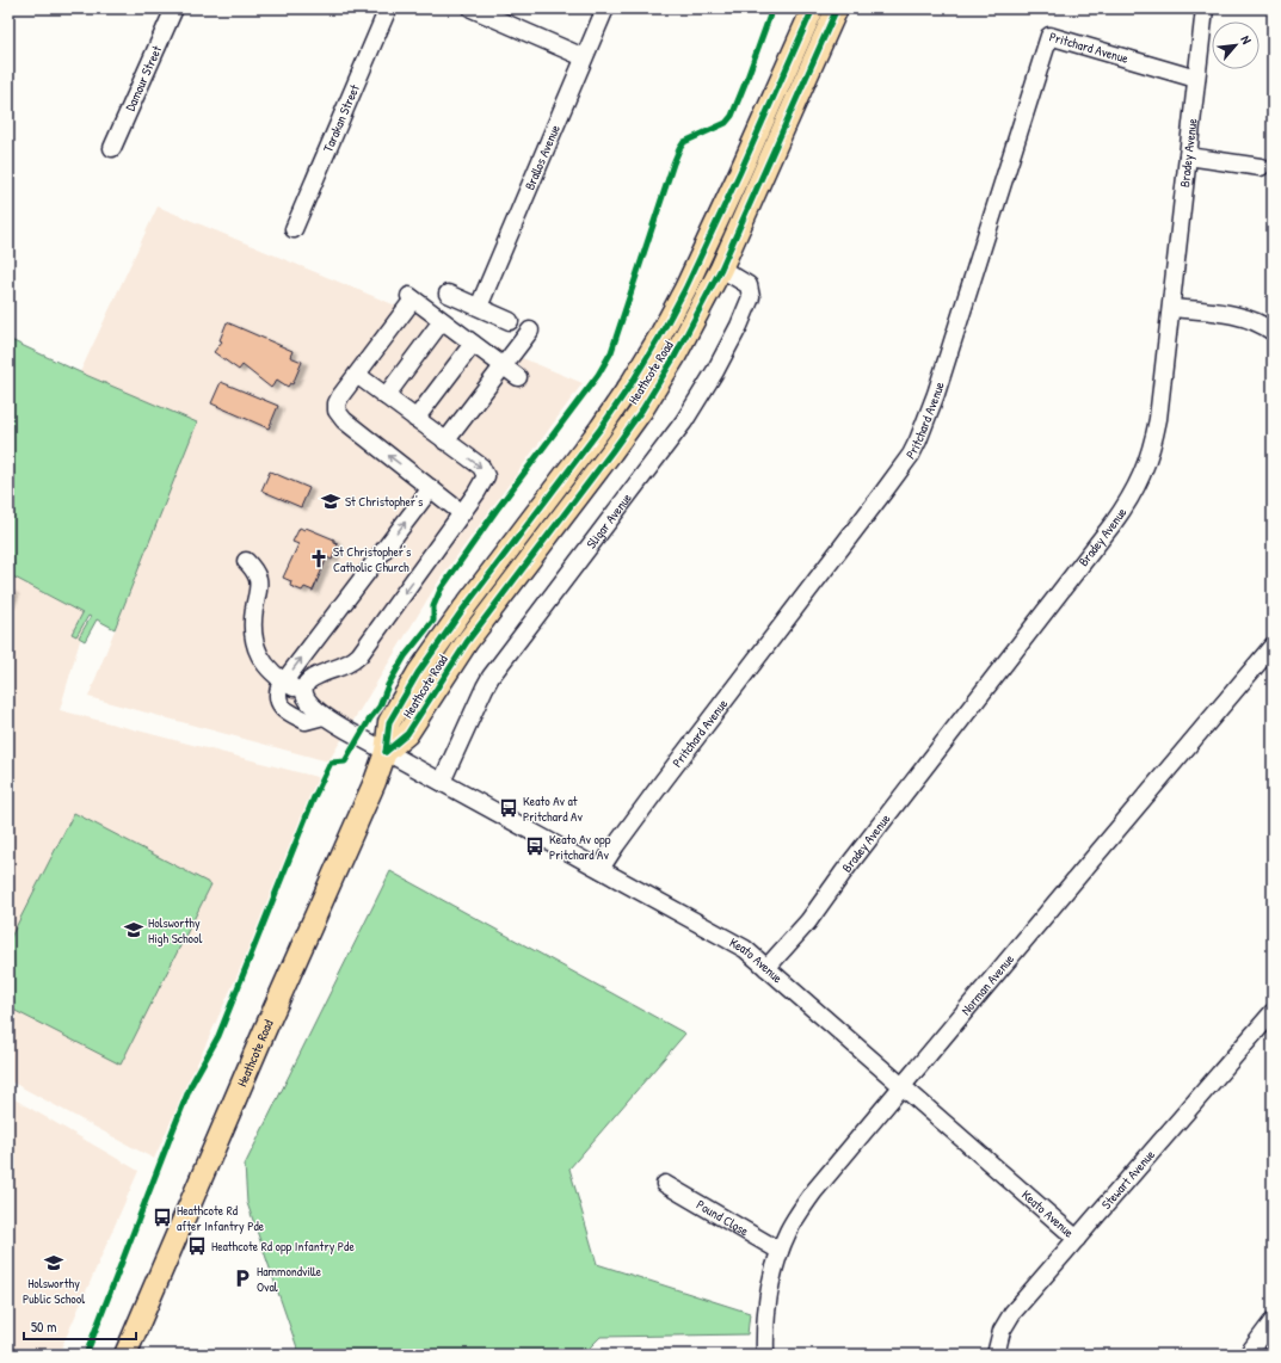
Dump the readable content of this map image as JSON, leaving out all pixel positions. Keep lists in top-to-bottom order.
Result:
{
  "streets": {
    "main road": ["Heathcote Road"],
    "street": [
      "Pritchard Avenue",
      "Damour Street",
      "Tarakan Street",
      "Bradey Avenue",
      "Brallos Avenue",
      "Sligar Avenue",
      "Keato Avenue",
      "Norman Avenue",
      "Stewart Avenue",
      "Pound Close"
    ]
  },
  "crossings": [
    ["Pritchard Avenue", "Bradey Avenue"],
    ["Pritchard Avenue", "Keato Avenue"],
    ["Bradey Avenue", "Keato Avenue"],
    ["Heathcote Road", "Sligar Avenue"],
    ["Heathcote Road", "Keato Avenue"],
    ["Sligar Avenue", "Keato Avenue"],
    ["Keato Avenue", "Norman Avenue"],
    ["Keato Avenue", "Stewart Avenue"],
    ["Norman Avenue", "Pound Close"]
  ],
  "places": {
    "school or university": ["St Christopher's", "Holsworthy High School", "Holsworthy Public School"],
    "church": ["St Christopher's Catholic Church"],
    "bus stop": [
      "Keato Av at Pritchard Av",
      "Keato Av opp Pritchard Av",
      "Heathcote Rd after Infantry Pde",
      "Heathcote Rd opp Infantry Pde"
    ],
    "parking": ["Hammondville Oval"]
  },
  "scale_bar": "50 m",
  "north": "top right"
}
